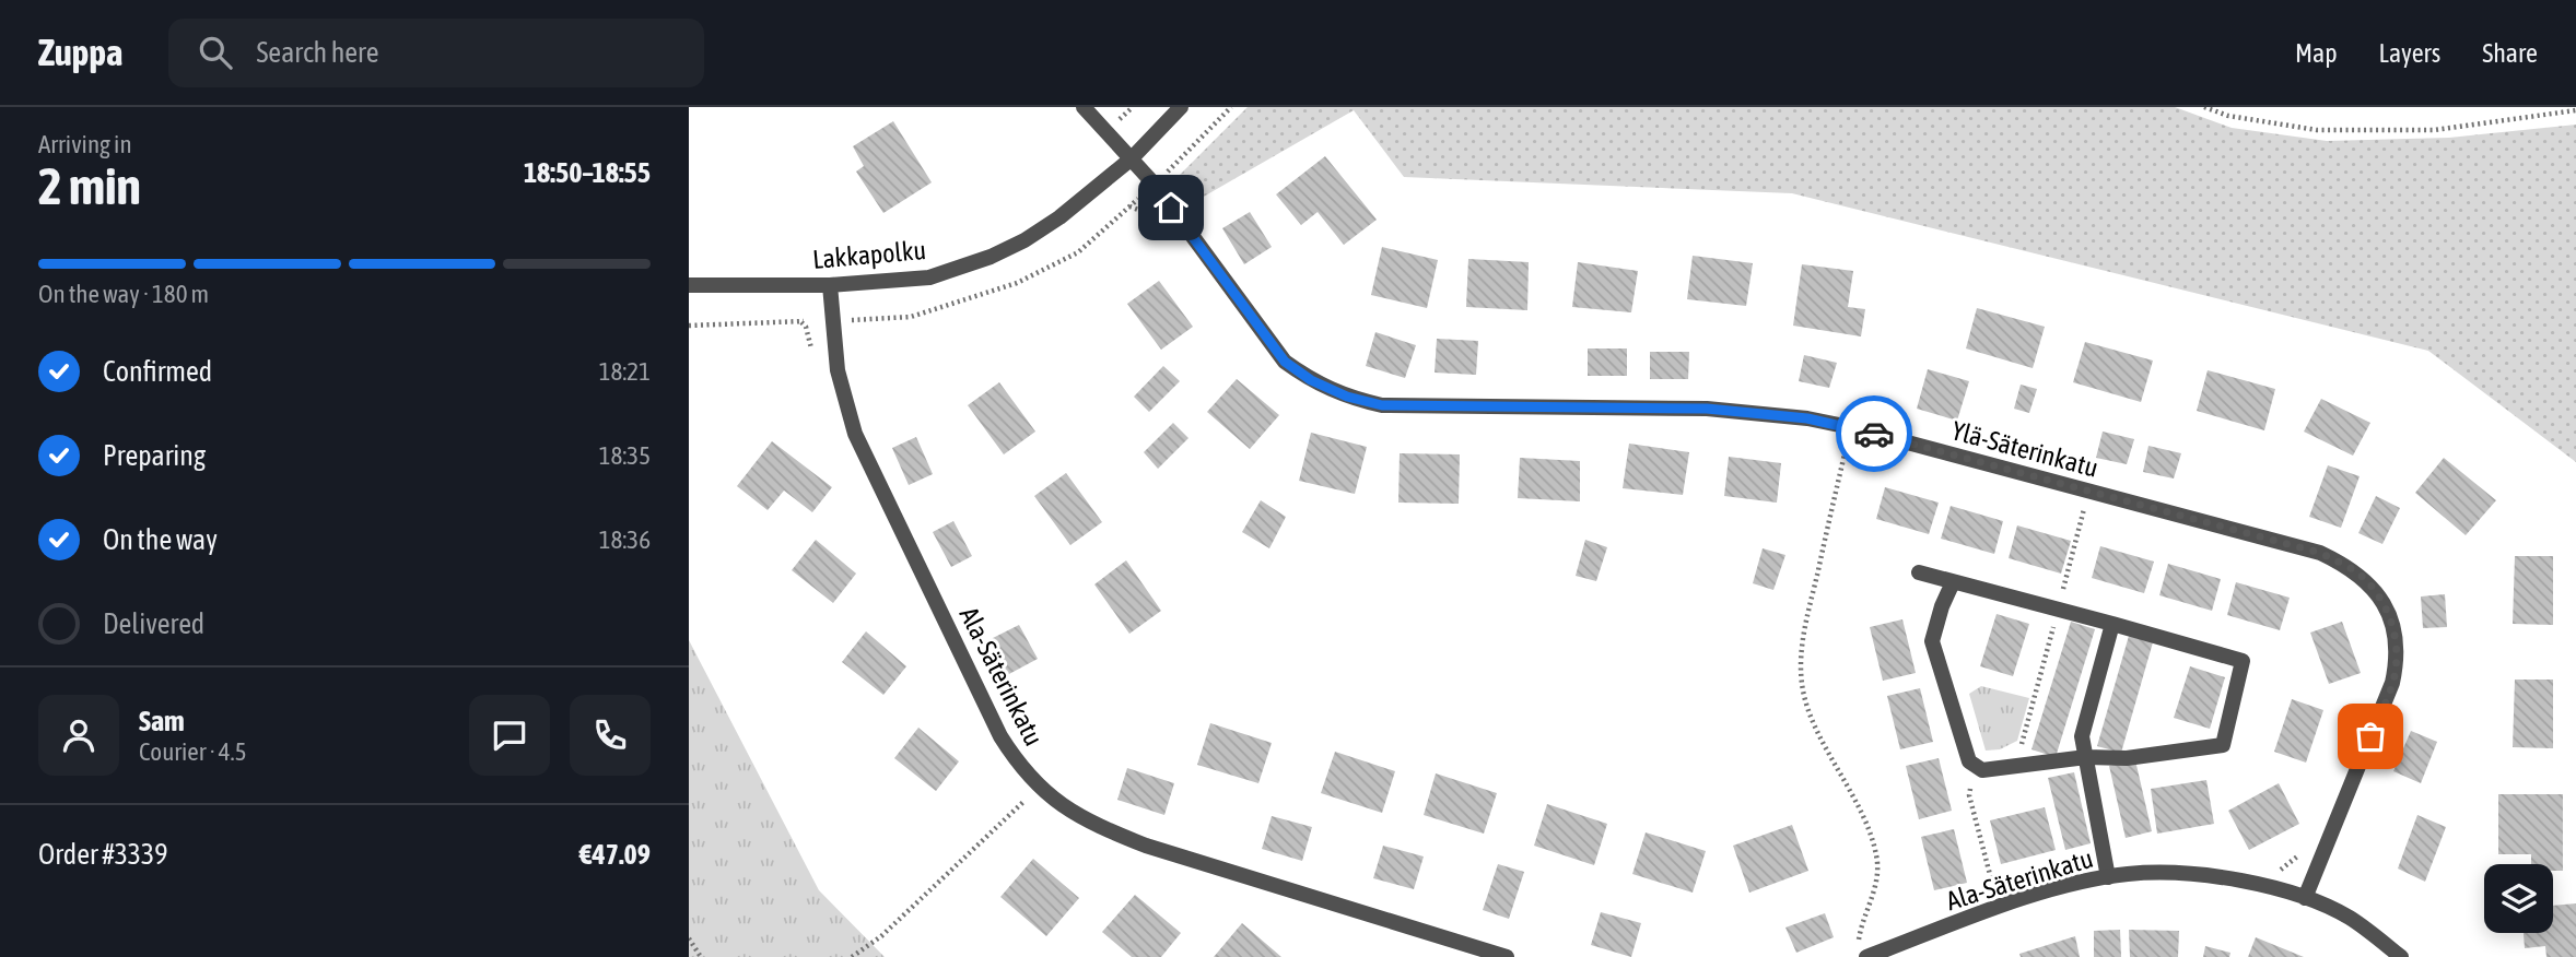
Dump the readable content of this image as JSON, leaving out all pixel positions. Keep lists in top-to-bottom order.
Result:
{
  "streets": {
    "street": ["Lakkapolku", "Ylä-Säterinkatu", "Ala-Säterinkatu"]
  },
  "crossings": [
    ["Lakkapolku", "Ylä-Säterinkatu"],
    ["Lakkapolku", "Ala-Säterinkatu"],
    ["Ylä-Säterinkatu", "Ala-Säterinkatu"]
  ],
  "page": {
    "header": "Zuppa",
    "search": "Search here",
    "nav": ["Map", "Layers", "Share"],
    "heading": ["2 min", "Arriving in", "18:50–18:55"],
    "panel": [
      "Sam",
      "Courier · 4.5",
      "Order #3339",
      "€47.09"
    ],
    "bar": "On the way · 180 m",
    "list": [
      ["Confirmed", "18:21"],
      ["Preparing", "18:35"],
      ["On the way", "18:36"],
      "Delivered"
    ]
  }
}
